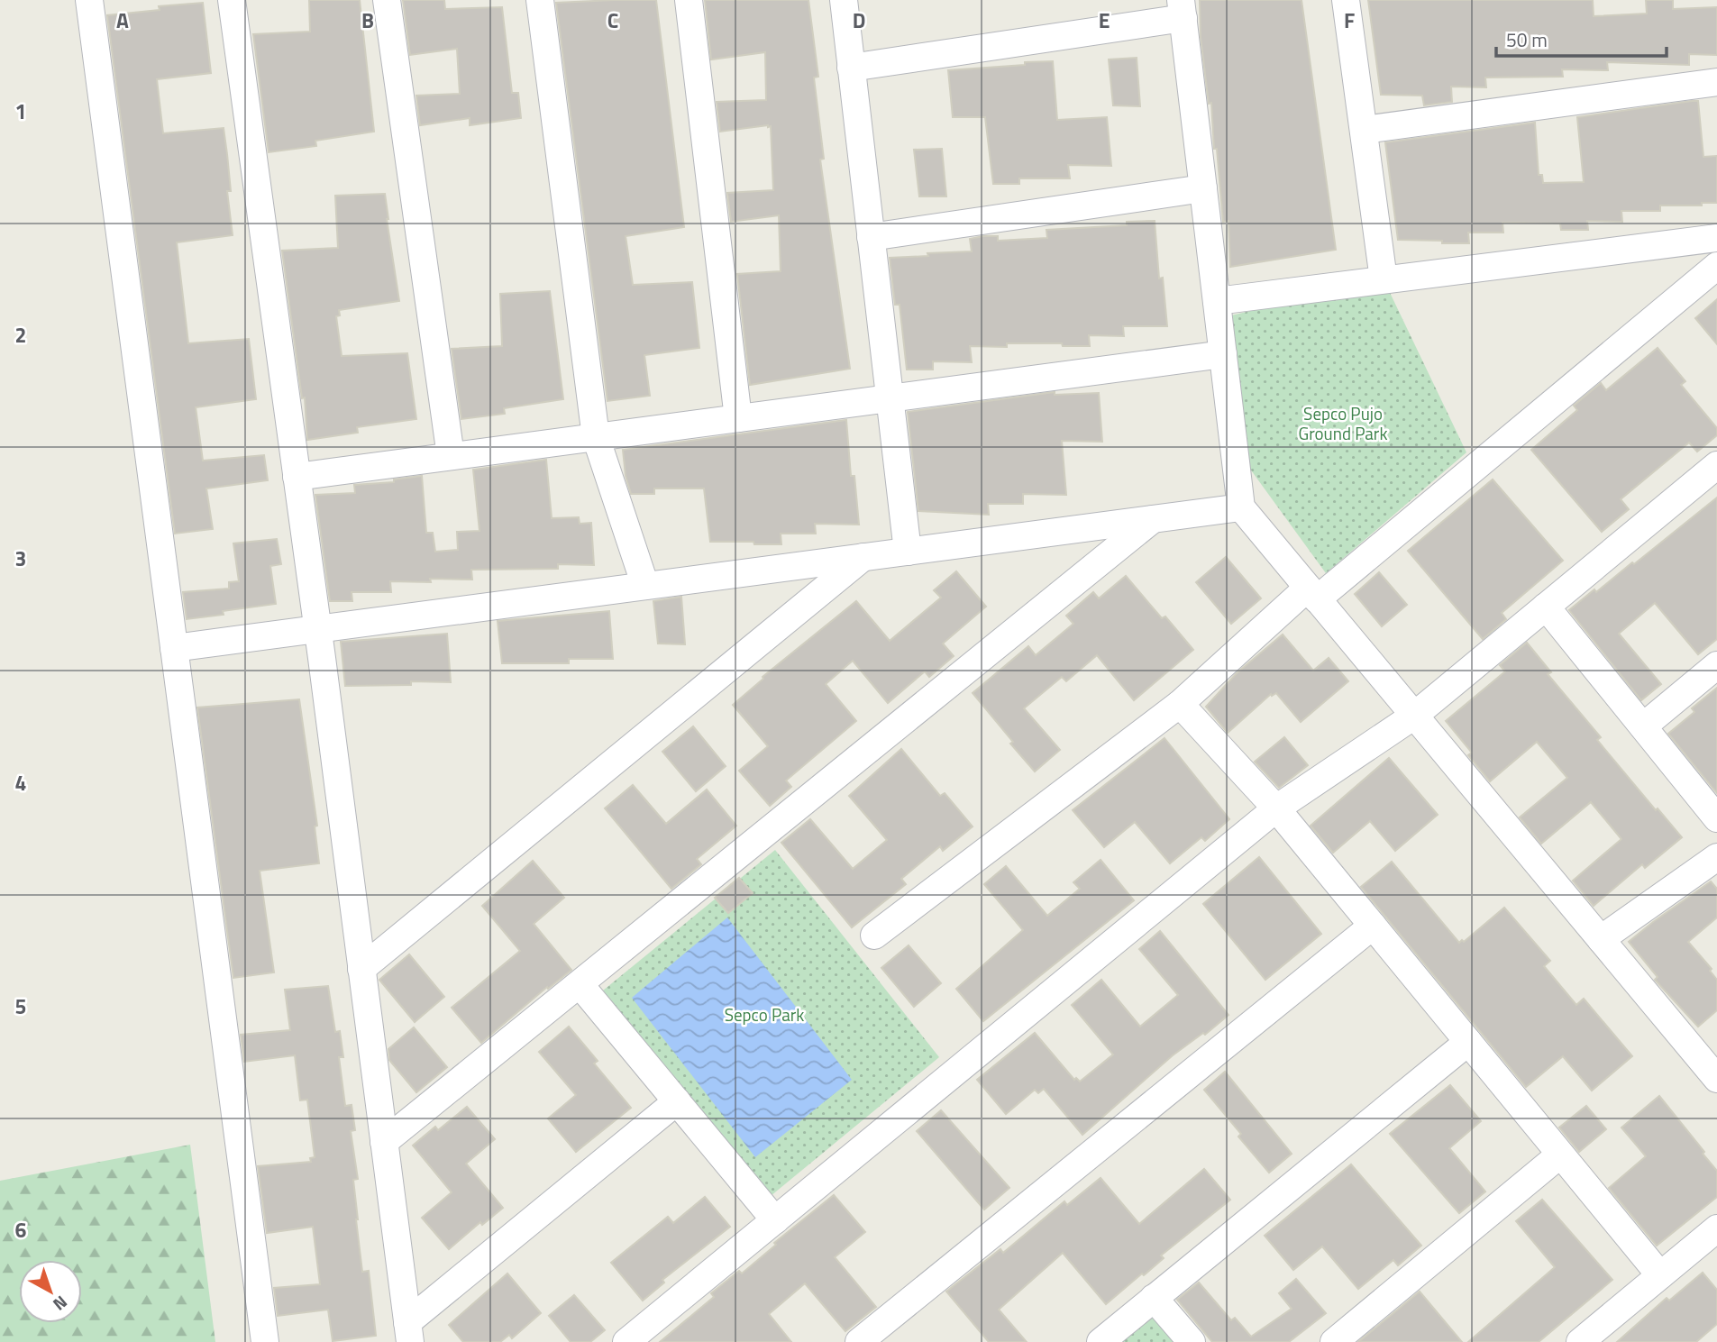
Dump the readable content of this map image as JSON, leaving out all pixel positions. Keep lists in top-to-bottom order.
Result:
{
  "parks": ["Sepco Pujo Ground Park", "Sepco Park"],
  "scale_bar": "50 m",
  "north": "bottom right",
  "grid": {
    "columns": [
      "A",
      "B",
      "C",
      "D",
      "E",
      "F"
    ],
    "rows": [
      "1",
      "2",
      "3",
      "4",
      "5",
      "6"
    ]
  }
}
